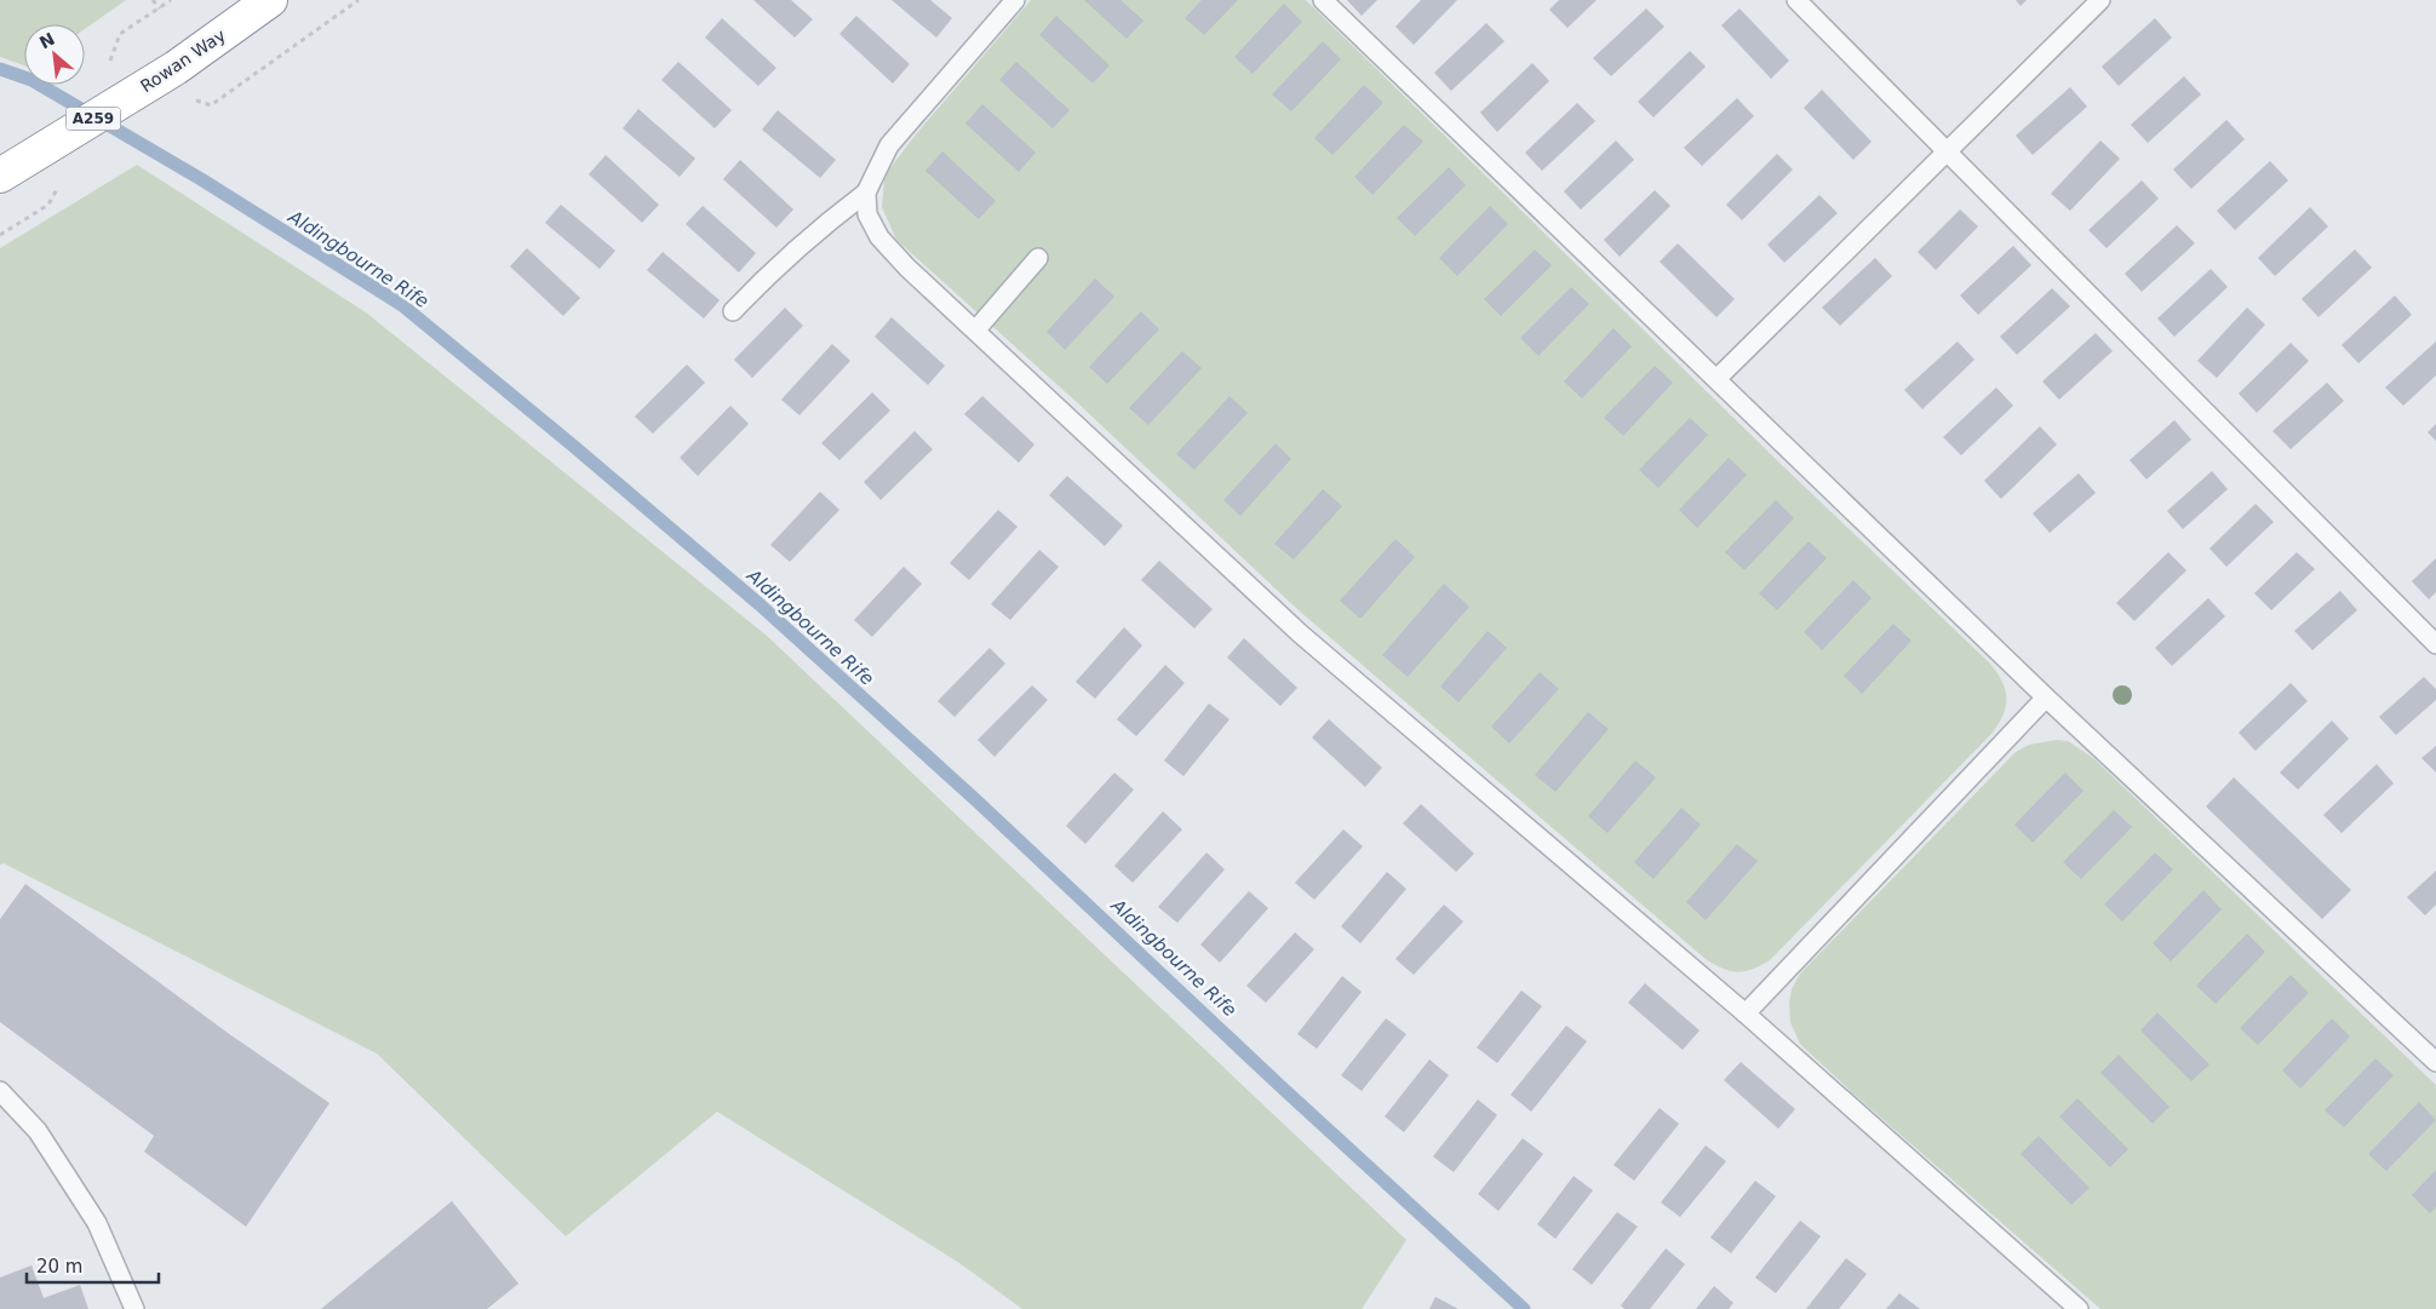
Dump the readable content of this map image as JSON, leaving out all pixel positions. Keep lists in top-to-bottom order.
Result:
{
  "streets": {
    "highway": ["Rowan Way", "A259"]
  },
  "water": ["Aldingbourne Rife"],
  "scale_bar": "20 m",
  "north": "top left"
}
